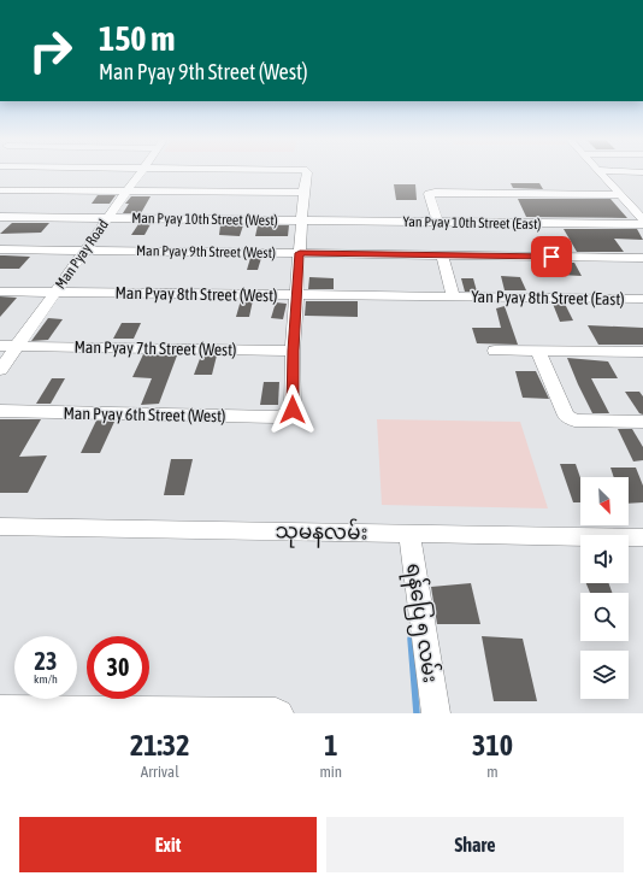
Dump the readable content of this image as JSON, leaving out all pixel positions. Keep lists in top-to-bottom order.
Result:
{
  "streets": {
    "street": [
      "Man Pyay 10th Street (West)",
      "Yan Pyay 10th Street (East)",
      "Man Pyay 9th Street (West)",
      "Man Pyay Road",
      "Man Pyay 8th Street (West)",
      "Yan Pyay 8th Street (East)",
      "Man Pyay 7th Street (West)",
      "Man Pyay 6th Street (West)",
      "သုမနလမ်း",
      "ရန်ပြေ ၅ လမ်း"
    ]
  },
  "crossings": [
    ["Man Pyay 10th Street (West)", "Yan Pyay 10th Street (East)"],
    ["Man Pyay 10th Street (West)", "Man Pyay Road"],
    ["Man Pyay 9th Street (West)", "Man Pyay Road"],
    ["Man Pyay Road", "Man Pyay 8th Street (West)"],
    ["Man Pyay Road", "Man Pyay 7th Street (West)"],
    ["Man Pyay 8th Street (West)", "Yan Pyay 8th Street (East)"],
    ["Man Pyay 7th Street (West)", "Man Pyay 6th Street (West)"],
    ["သုမနလမ်း", "ရန်ပြေ ၅ လမ်း"]
  ],
  "north": "bottom right",
  "page": {
    "turn": ["150 m", "Man Pyay 9th Street (West)"],
    "speed": "23 km/h",
    "limit": "30",
    "eta": [
      "21:32",
      "Arrival",
      "1",
      "min",
      "310",
      "m"
    ],
    "buttons": ["Exit", "Share"]
  }
}
